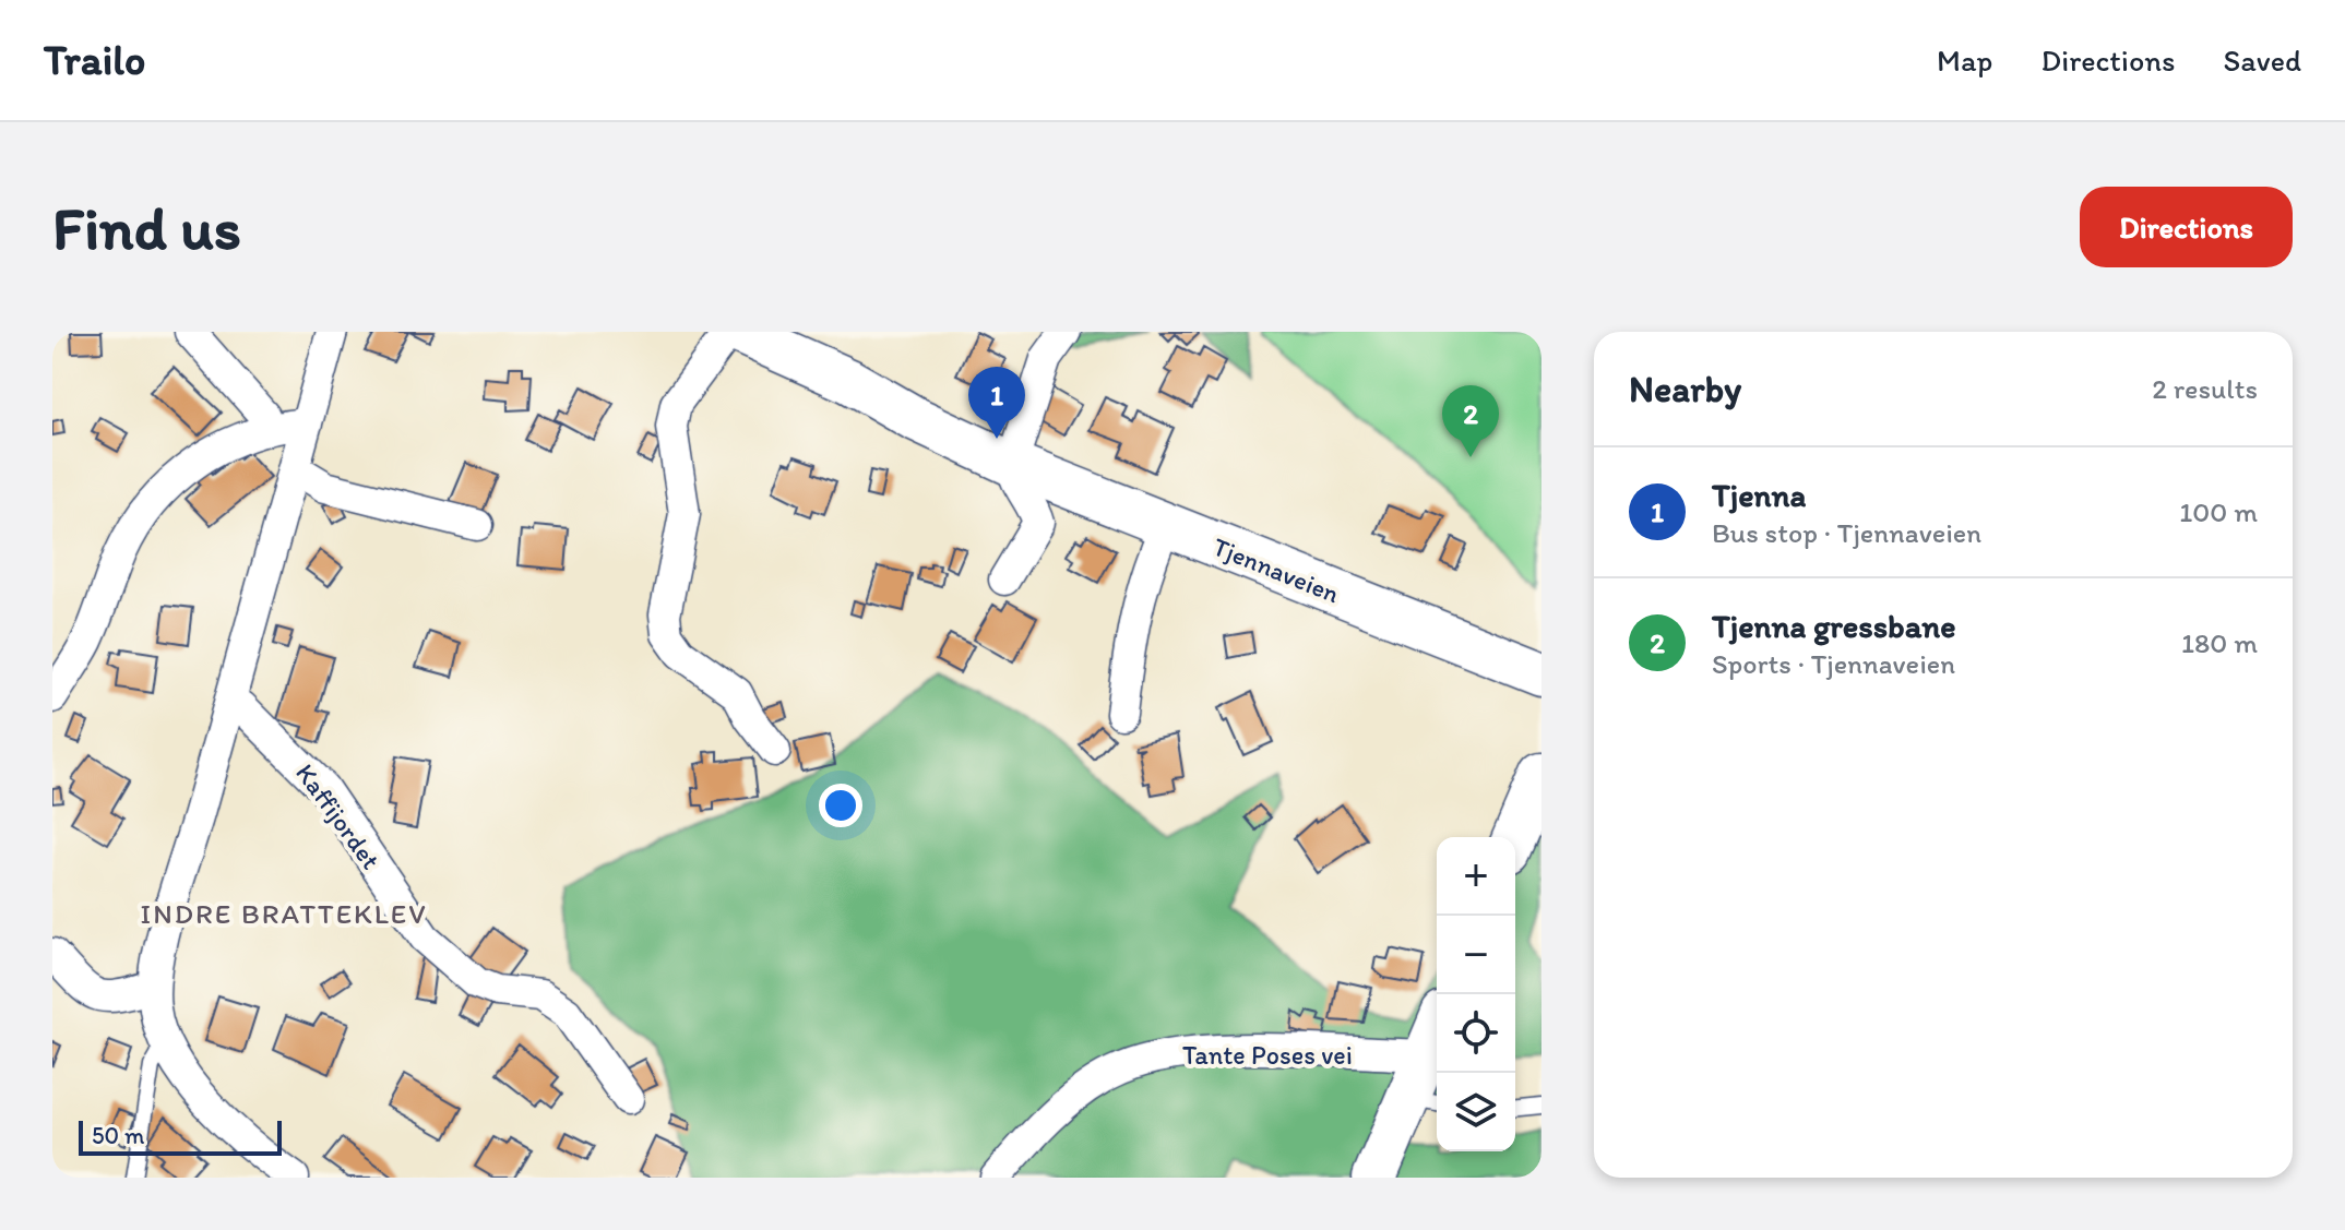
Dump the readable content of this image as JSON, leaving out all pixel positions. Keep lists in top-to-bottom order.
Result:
{
  "streets": {
    "main road": ["Tjennaveien"],
    "street": ["Kaffijordet", "Tante Poses vei"]
  },
  "districts": ["INDRE BRATTEKLEV"],
  "scale_bar": "50 m",
  "page": {
    "header": "Trailo",
    "nav": ["Map", "Directions", "Saved"],
    "buttons": "Directions",
    "title": "Find us",
    "heading": ["Nearby", "2 results"],
    "pins": ["1", "2"],
    "list": [
      {
        "mark": "1",
        "name": "Tjenna",
        "note": "Bus stop · Tjennaveien",
        "value": "100 m"
      },
      {
        "mark": "2",
        "name": "Tjenna gressbane",
        "note": "Sports · Tjennaveien",
        "value": "180 m"
      }
    ],
    "map_buttons": ["+", "−"],
    "scale": "50 m"
  }
}
